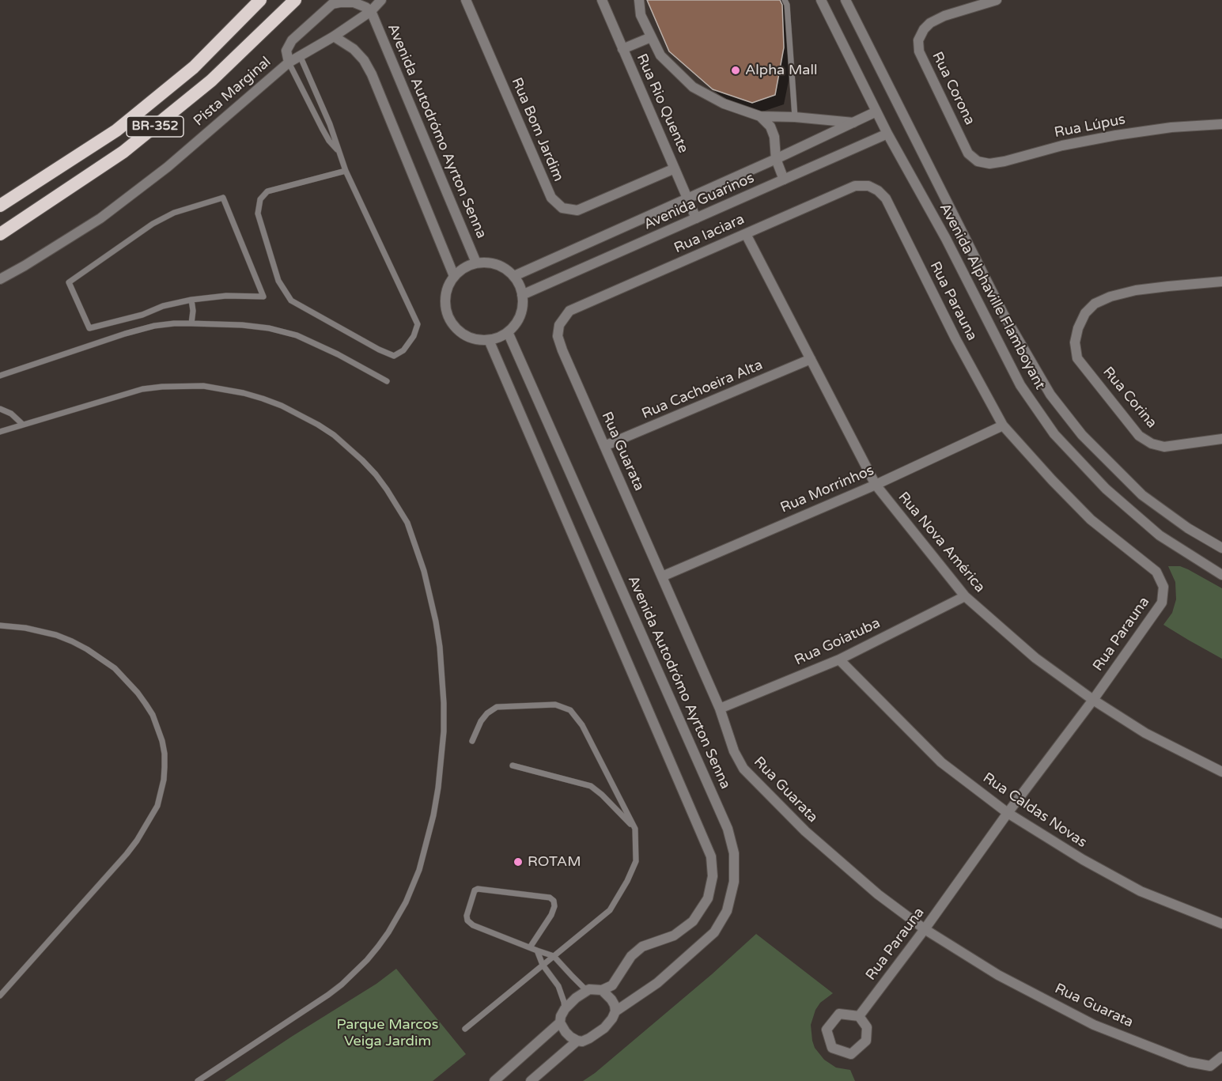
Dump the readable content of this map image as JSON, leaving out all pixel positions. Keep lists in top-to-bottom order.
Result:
{
  "streets": {
    "highway": ["BR-352"],
    "street": [
      "Rua Corona",
      "Pista Marginal",
      "Rua Rio Quente",
      "Rua Lúpus",
      "Rua Bom Jardim",
      "Avenida Autodrómo Ayrton Senna",
      "Avenida Guarinos",
      "Rua Iaciara",
      "Avenida Alphaville Flamboyant",
      "Rua Parauna",
      "Rua Cachoeira Alta",
      "Rua Corina",
      "Rua Guarata",
      "Rua Morrinhos",
      "Rua Nova América",
      "Rua Goiatuba",
      "Rua Caldas Novas"
    ]
  },
  "crossings": [
    ["Rua Corona", "Rua Lúpus"],
    ["Pista Marginal", "Avenida Autodrómo Ayrton Senna"],
    ["Rua Rio Quente", "Rua Bom Jardim"],
    ["Rua Rio Quente", "Avenida Guarinos"],
    ["Avenida Autodrómo Ayrton Senna", "Avenida Guarinos"],
    ["Avenida Guarinos", "Avenida Alphaville Flamboyant"],
    ["Rua Iaciara", "Rua Parauna"],
    ["Rua Iaciara", "Rua Guarata"],
    ["Rua Iaciara", "Rua Nova América"],
    ["Rua Parauna", "Rua Guarata"],
    ["Rua Parauna", "Rua Morrinhos"],
    ["Rua Parauna", "Rua Nova América"],
    ["Rua Parauna", "Rua Caldas Novas"],
    ["Rua Cachoeira Alta", "Rua Guarata"],
    ["Rua Cachoeira Alta", "Rua Nova América"],
    ["Rua Guarata", "Rua Morrinhos"],
    ["Rua Guarata", "Rua Goiatuba"],
    ["Rua Morrinhos", "Rua Nova América"],
    ["Rua Nova América", "Rua Goiatuba"],
    ["Rua Goiatuba", "Rua Caldas Novas"]
  ],
  "parks": ["Parque Marcos Veiga Jardim"],
  "places": ["Alpha Mall", "ROTAM"]
}
